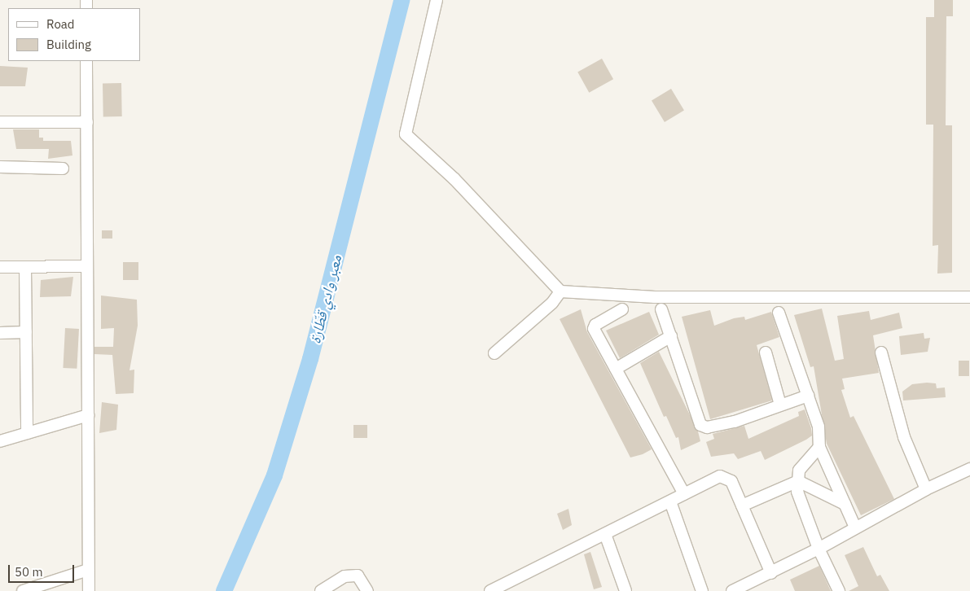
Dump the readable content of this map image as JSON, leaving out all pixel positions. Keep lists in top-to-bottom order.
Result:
{
  "water": ["معبر وادي قطّارة"],
  "legend": ["Road", "Building"],
  "scale_bar": "50 m"
}
